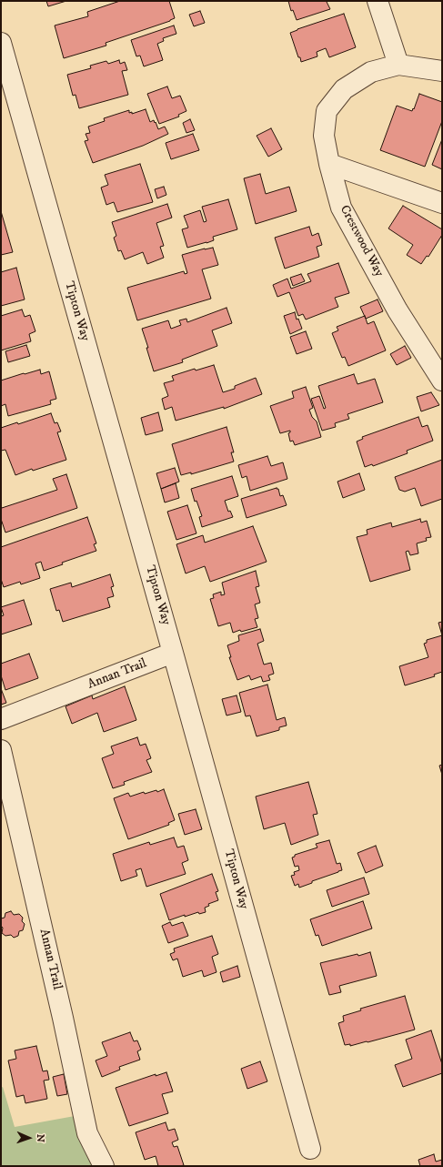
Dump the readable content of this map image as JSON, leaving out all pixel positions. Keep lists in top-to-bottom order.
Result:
{
  "streets": {
    "street": ["Crestwood Way", "Tipton Way", "Annan Trail"]
  },
  "crossings": [
    ["Tipton Way", "Annan Trail"]
  ],
  "north": "right"
}
